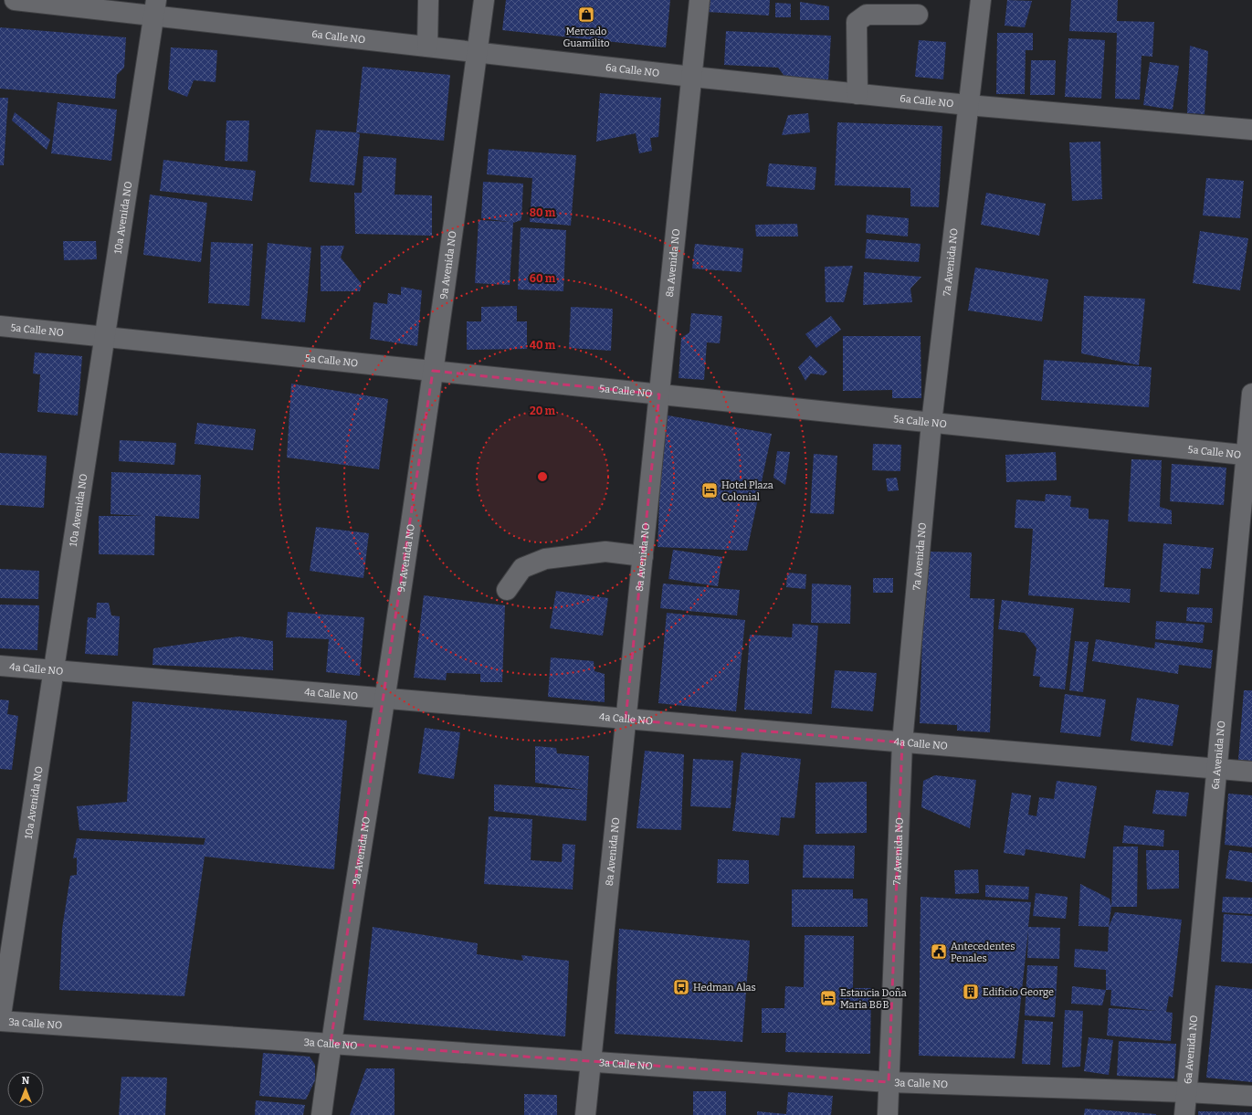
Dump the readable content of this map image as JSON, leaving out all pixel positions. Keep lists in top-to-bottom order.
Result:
{
  "streets": {
    "street": [
      "6a Calle NO",
      "10a Avenida NO",
      "7a Avenida NO",
      "8a Avenida NO",
      "9a Avenida NO",
      "5a Calle NO",
      "4a Calle NO",
      "6a Avenida NO",
      "3a Calle NO"
    ]
  },
  "crossings": [
    ["6a Calle NO", "10a Avenida NO"],
    ["6a Calle NO", "7a Avenida NO"],
    ["6a Calle NO", "8a Avenida NO"],
    ["6a Calle NO", "9a Avenida NO"],
    ["10a Avenida NO", "5a Calle NO"],
    ["10a Avenida NO", "4a Calle NO"],
    ["10a Avenida NO", "3a Calle NO"],
    ["7a Avenida NO", "5a Calle NO"],
    ["7a Avenida NO", "4a Calle NO"],
    ["7a Avenida NO", "3a Calle NO"],
    ["8a Avenida NO", "5a Calle NO"],
    ["8a Avenida NO", "4a Calle NO"],
    ["8a Avenida NO", "3a Calle NO"],
    ["9a Avenida NO", "5a Calle NO"],
    ["9a Avenida NO", "4a Calle NO"],
    ["9a Avenida NO", "3a Calle NO"],
    ["5a Calle NO", "6a Avenida NO"],
    ["4a Calle NO", "6a Avenida NO"],
    ["6a Avenida NO", "3a Calle NO"]
  ],
  "places": {
    "shop": ["Mercado Guamilito"],
    "hotel": ["Hotel Plaza Colonial", "Estancia Doña Maria B&B"],
    "public building": ["Antecedentes Penales"],
    "bus stop": ["Hedman Alas"],
    "building": ["Edificio George"]
  },
  "north": "top",
  "rings": [
    "80 m",
    "60 m",
    "40 m",
    "20 m"
  ]
}
